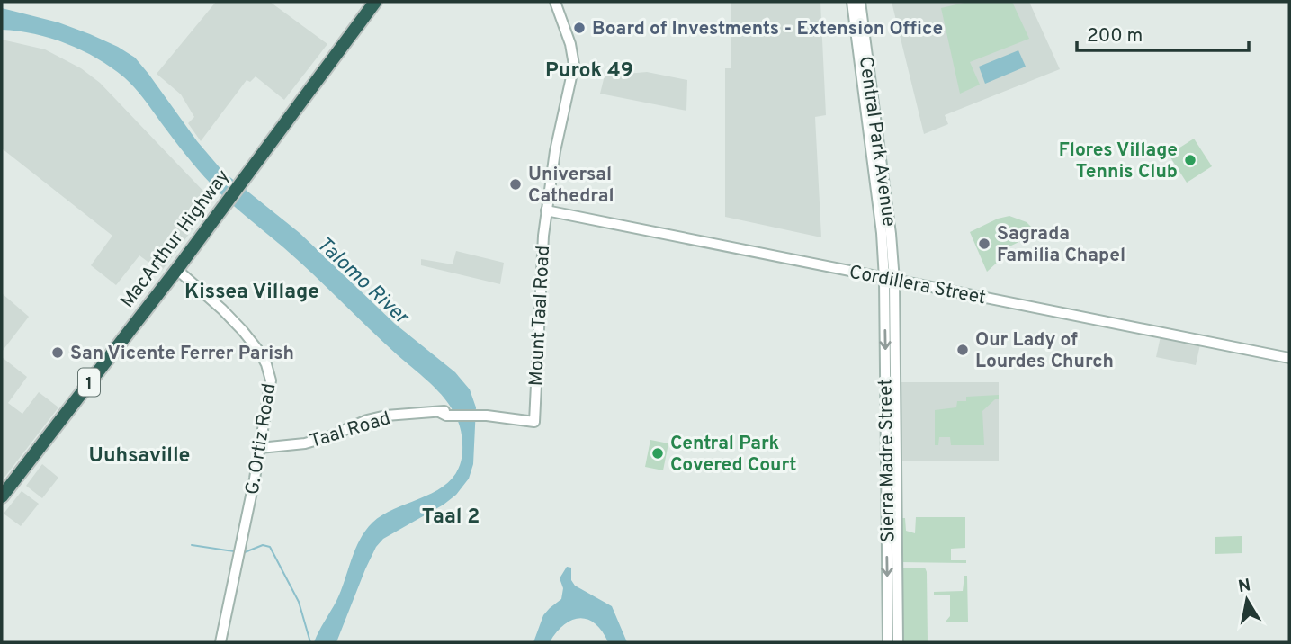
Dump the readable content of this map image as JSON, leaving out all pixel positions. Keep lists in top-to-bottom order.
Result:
{
  "streets": {
    "highway": ["MacArthur Highway", "1"],
    "street": [
      "Central Park Avenue",
      "Cordillera Street",
      "Mount Taal Road",
      "Taal Road",
      "G. Ortiz Road",
      "Sierra Madre Street"
    ]
  },
  "crossings": [
    ["Central Park Avenue", "Cordillera Street"],
    ["Central Park Avenue", "Sierra Madre Street"],
    ["MacArthur Highway", "G. Ortiz Road"],
    ["Cordillera Street", "Mount Taal Road"],
    ["Cordillera Street", "Sierra Madre Street"],
    ["Mount Taal Road", "Taal Road"],
    ["Taal Road", "G. Ortiz Road"]
  ],
  "districts": [
    "Purok 49",
    "Kissea Village",
    "Uuhsaville",
    "Taal 2"
  ],
  "water": ["Talomo River"],
  "places": [
    "Board of Investments - Extension Office",
    "Flores Village Tennis Club",
    "Universal Cathedral",
    "Sagrada Familia Chapel",
    "Our Lady of Lourdes Church",
    "San Vicente Ferrer Parish",
    "Central Park Covered Court"
  ],
  "scale_bar": "200 m",
  "north": "top"
}
